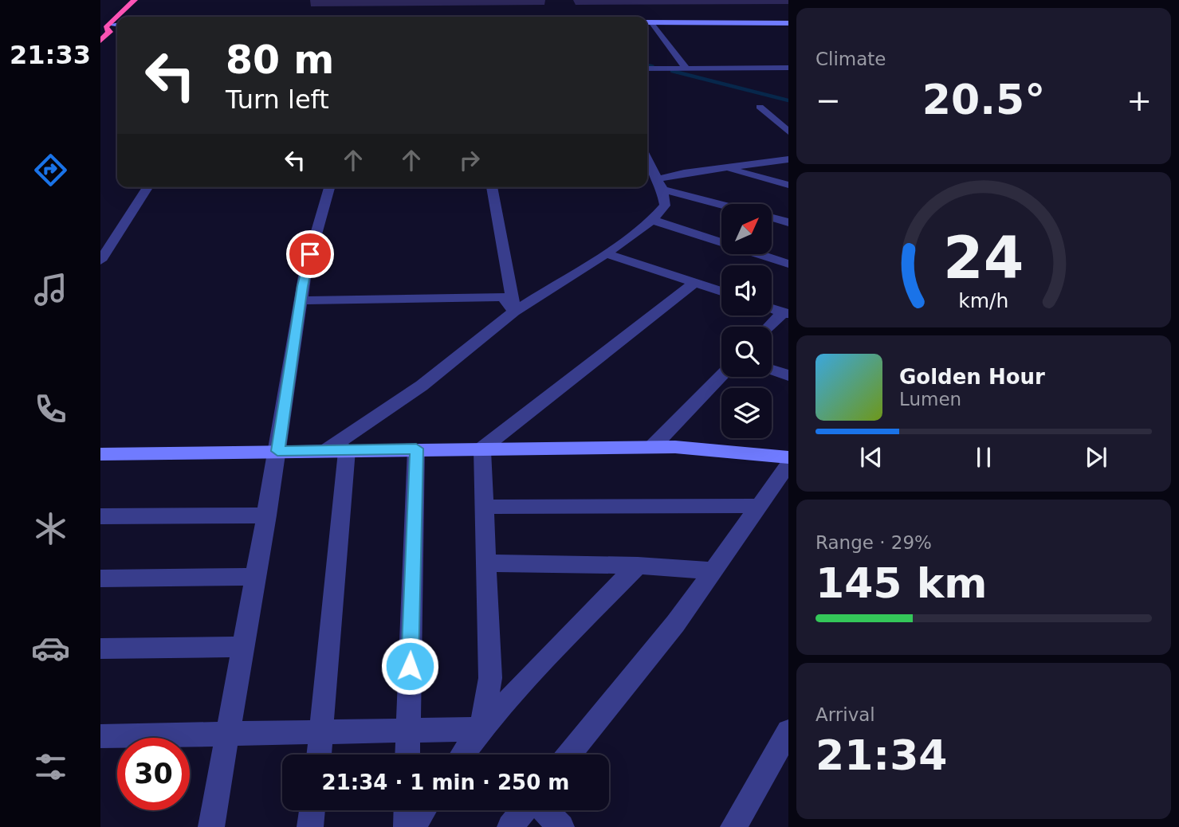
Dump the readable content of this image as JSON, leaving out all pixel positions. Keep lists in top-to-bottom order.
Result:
{
  "north": "top right",
  "page": {
    "tabs": "21:33",
    "tile": [
      "Climate",
      ["Range · 29%", "145 km"],
      ["Arrival", "21:34"]
    ],
    "turn": ["80 m", "Turn left"],
    "heat": ["−", "20.5°", "+"],
    "song": ["Golden Hour", "Lumen"],
    "limit": "30",
    "trip": "21:34 · 1 min · 250 m",
    "gauge": ["24", "km/h"]
  }
}
